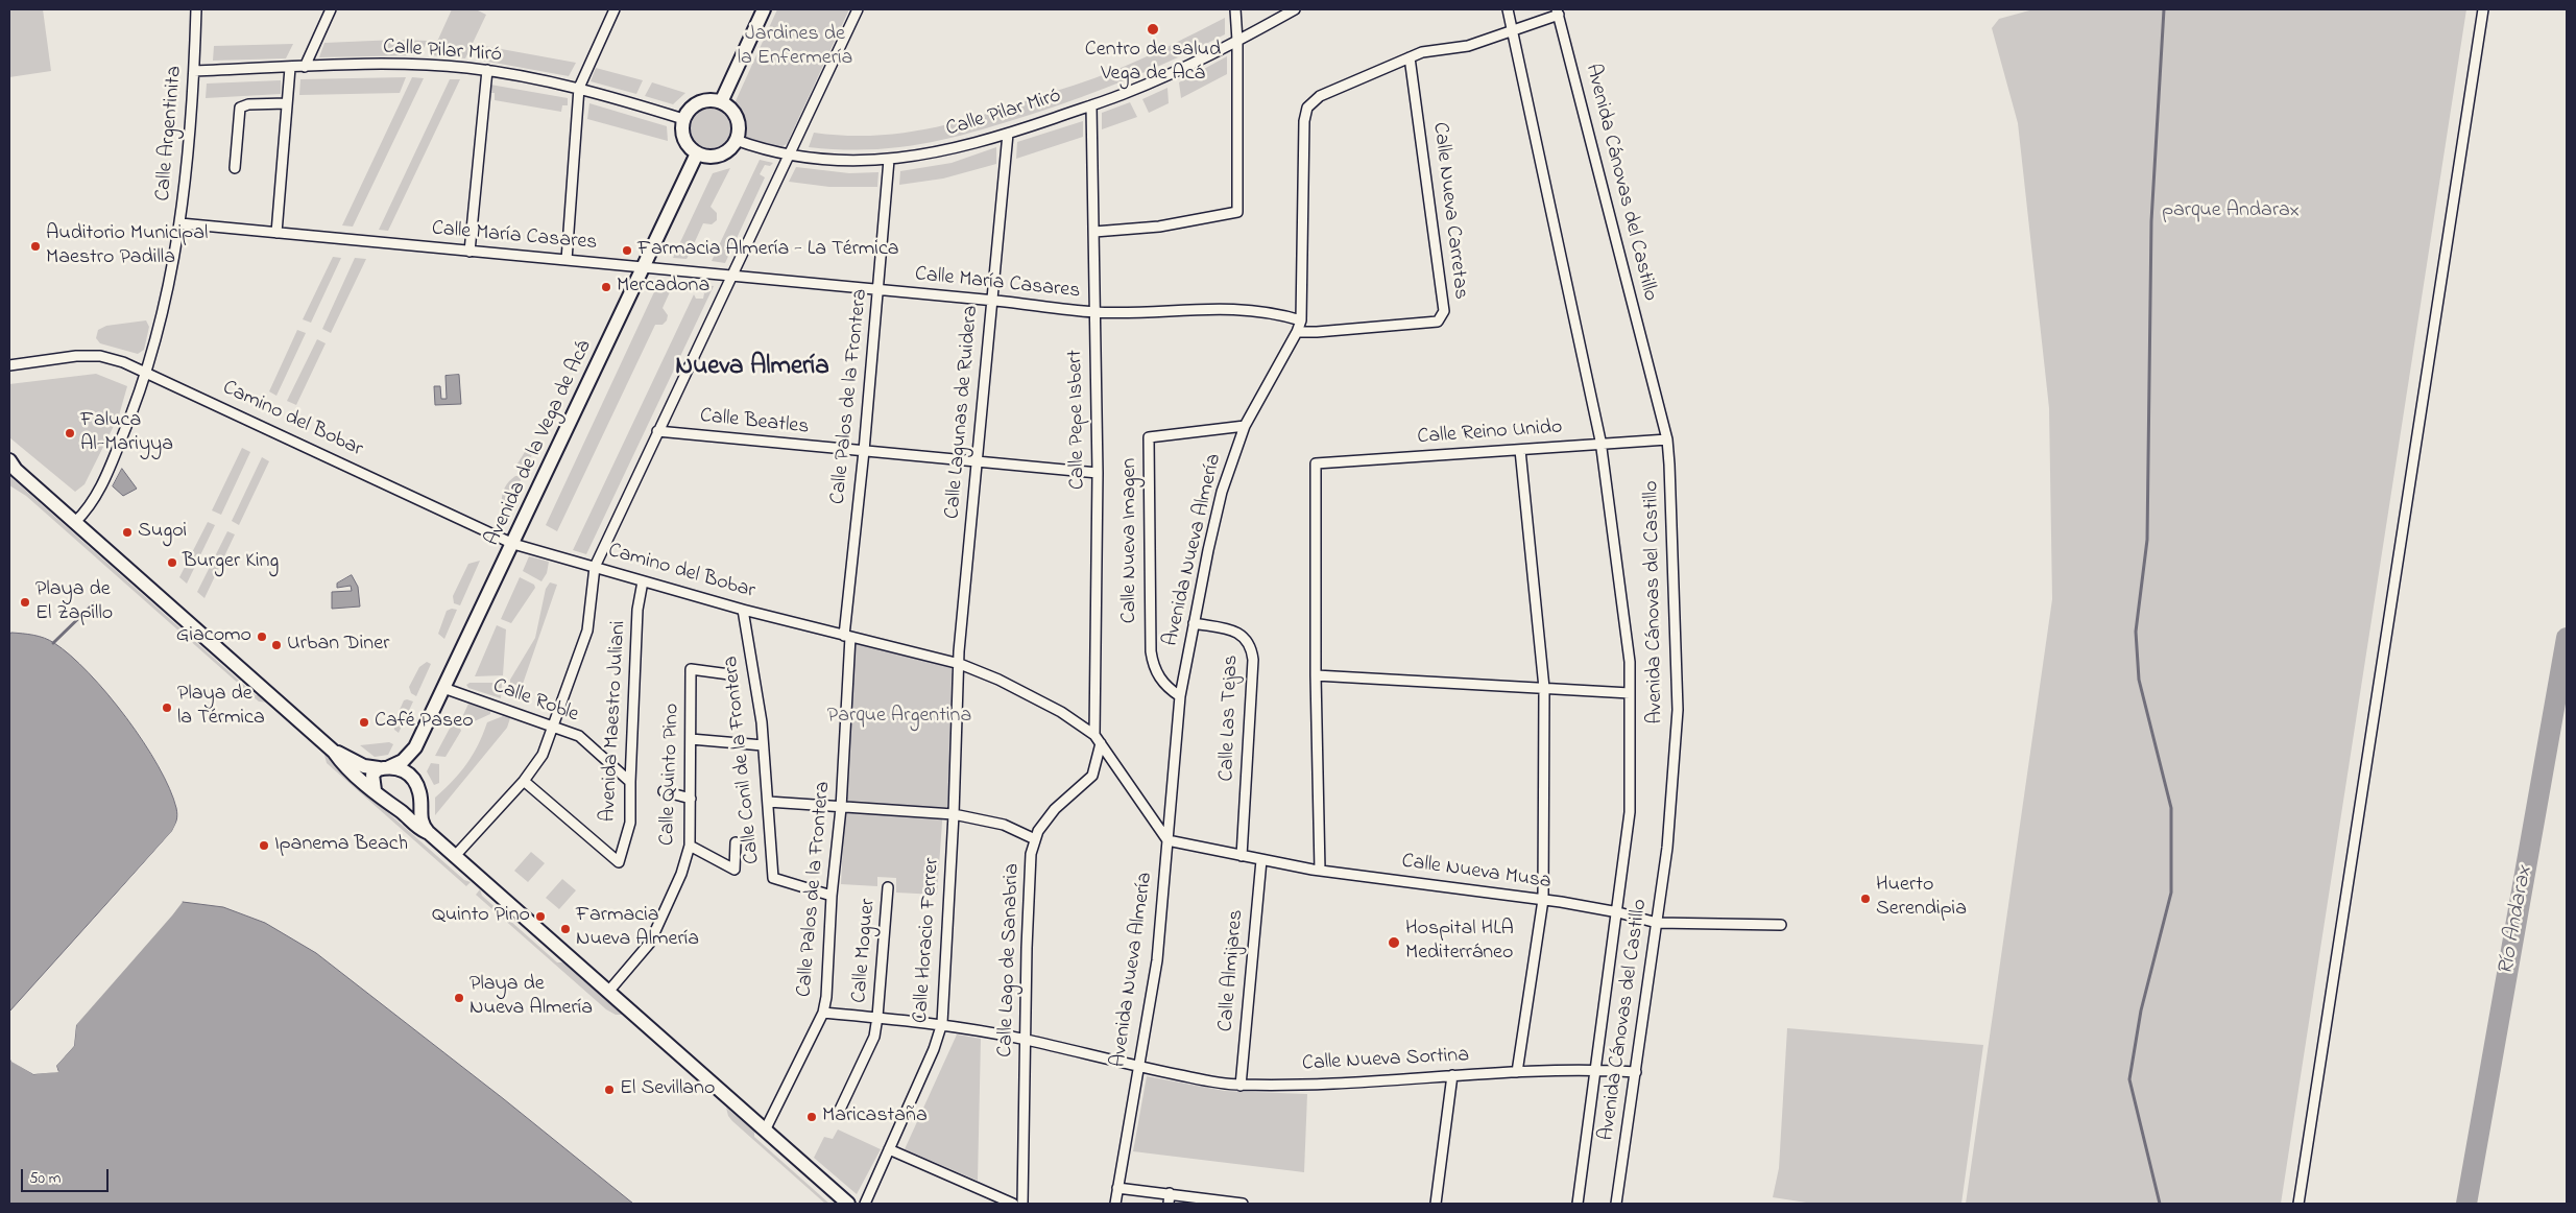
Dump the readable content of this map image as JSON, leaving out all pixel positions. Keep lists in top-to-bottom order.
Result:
{
  "streets": {
    "main road": ["Avenida de la Vega de Acá"],
    "street": [
      "Calle Pilar Miró",
      "Calle Argentinita",
      "Avenida Cánovas del Castillo",
      "Calle Nueva Carretas",
      "Calle María Casares",
      "Calle Palos de la Frontera",
      "Calle Lagunas de Ruidera",
      "Camino del Bobar",
      "Calle Pepe Isbert",
      "Calle Beatles",
      "Calle Reino Unido",
      "Calle Nueva Imagen",
      "Avenida Nueva Almería",
      "Calle Roble",
      "Calle Las Tejas",
      "Avenida Maestro Juliani",
      "Calle Conil de la Frontera",
      "Calle Quinto Pino",
      "Calle Nueva Musa",
      "Calle Horacio Ferrer",
      "Calle Moguer",
      "Calle Lago de Sanabria",
      "Calle Almijares",
      "Calle Nueva Sortina"
    ]
  },
  "crossings": [
    ["Calle Pilar Miró", "Calle Argentinita"],
    ["Calle Pilar Miró", "Calle Palos de la Frontera"],
    ["Calle Pilar Miró", "Calle Lagunas de Ruidera"],
    ["Calle Pilar Miró", "Calle Pepe Isbert"],
    ["Calle Pilar Miró", "Avenida de la Vega de Acá"],
    ["Calle Argentinita", "Calle María Casares"],
    ["Calle Argentinita", "Camino del Bobar"],
    ["Avenida Cánovas del Castillo", "Calle Reino Unido"],
    ["Avenida Cánovas del Castillo", "Avenida Nueva Almería"],
    ["Avenida Cánovas del Castillo", "Calle Nueva Musa"],
    ["Avenida Cánovas del Castillo", "Calle Nueva Sortina"],
    ["Calle Nueva Carretas", "Avenida Nueva Almería"],
    ["Calle María Casares", "Calle Palos de la Frontera"],
    ["Calle María Casares", "Calle Lagunas de Ruidera"],
    ["Calle María Casares", "Calle Pepe Isbert"],
    ["Calle María Casares", "Avenida de la Vega de Acá"],
    ["Calle María Casares", "Avenida Nueva Almería"],
    ["Calle Palos de la Frontera", "Camino del Bobar"],
    ["Calle Palos de la Frontera", "Calle Beatles"],
    ["Calle Palos de la Frontera", "Calle Conil de la Frontera"],
    ["Calle Palos de la Frontera", "Calle Nueva Sortina"],
    ["Calle Lagunas de Ruidera", "Camino del Bobar"],
    ["Calle Lagunas de Ruidera", "Calle Beatles"],
    ["Calle Lagunas de Ruidera", "Calle Horacio Ferrer"],
    ["Camino del Bobar", "Calle Pepe Isbert"],
    ["Camino del Bobar", "Avenida de la Vega de Acá"],
    ["Camino del Bobar", "Avenida Nueva Almería"],
    ["Camino del Bobar", "Avenida Maestro Juliani"],
    ["Camino del Bobar", "Calle Conil de la Frontera"],
    ["Camino del Bobar", "Calle Nueva Musa"],
    ["Camino del Bobar", "Calle Horacio Ferrer"],
    ["Camino del Bobar", "Calle Lago de Sanabria"],
    ["Calle Pepe Isbert", "Calle Beatles"],
    ["Avenida de la Vega de Acá", "Calle Roble"],
    ["Calle Nueva Imagen", "Avenida Nueva Almería"],
    ["Avenida Nueva Almería", "Calle Las Tejas"],
    ["Avenida Nueva Almería", "Calle Nueva Musa"],
    ["Avenida Nueva Almería", "Calle Nueva Sortina"],
    ["Calle Roble", "Avenida Maestro Juliani"],
    ["Calle Las Tejas", "Calle Nueva Musa"],
    ["Calle Nueva Musa", "Calle Almijares"],
    ["Calle Horacio Ferrer", "Calle Nueva Sortina"],
    ["Calle Moguer", "Calle Nueva Sortina"],
    ["Calle Lago de Sanabria", "Calle Nueva Sortina"],
    ["Calle Almijares", "Calle Nueva Sortina"]
  ],
  "districts": ["Nueva Almería"],
  "water": ["Río Andarax"],
  "parks": ["Jardines de la Enfermería", "parque Andarax", "Parque Argentina"],
  "places": [
    "Centro de salud Vega de Acá",
    "Auditorio Municipal Maestro Padilla",
    "Farmacia Almería - La Térmica",
    "Mercadona",
    "Faluca Al-Mariyya",
    "Sugoi",
    "Burger King",
    "Playa de El Zapillo",
    "Giacomo",
    "Urban Diner",
    "Playa de la Térmica",
    "Café Paseo",
    "Ipanema Beach",
    "Huerto Serendipia",
    "Quinto Pino",
    "Farmacia Nueva Almería",
    "Hospital HLA Mediterráneo",
    "Playa de Nueva Almería",
    "El Sevillano",
    "Maricastaña"
  ],
  "scale_bar": "50 m"
}
